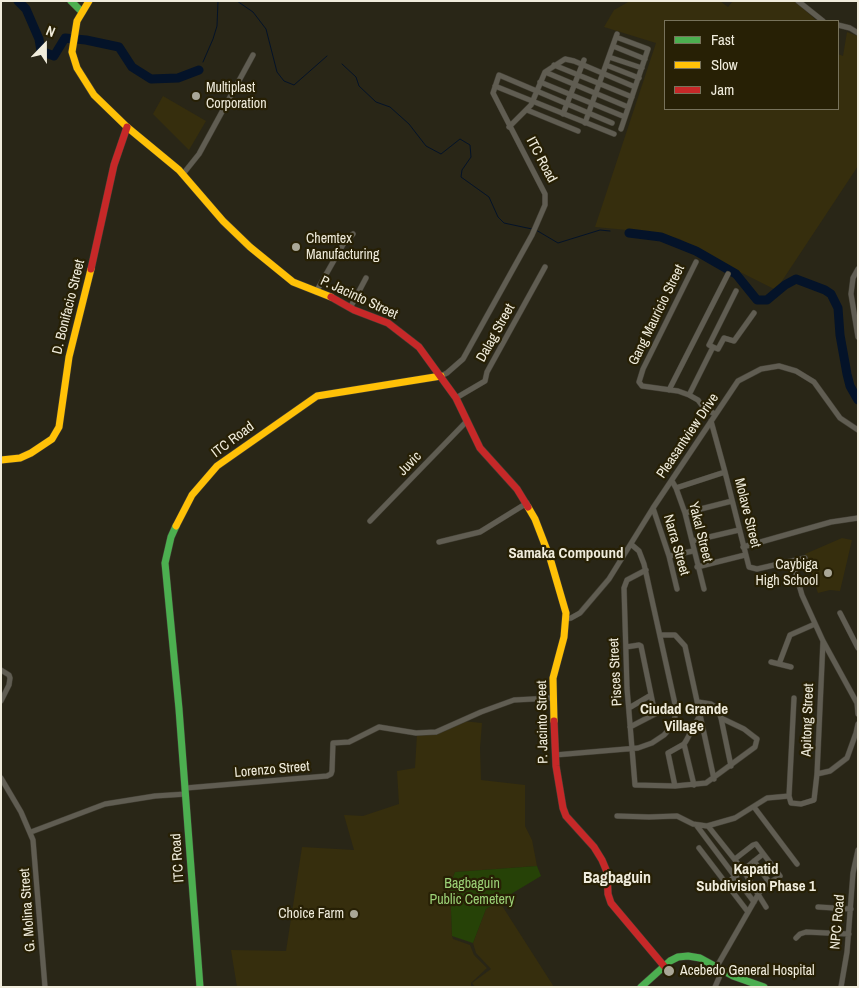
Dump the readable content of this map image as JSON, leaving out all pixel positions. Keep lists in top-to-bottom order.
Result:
{
  "streets": {
    "street": [
      "ITC Road",
      "P. Jacinto Street",
      "D. Bonifacio Street",
      "Gang Mauricio Street",
      "Dalag Street",
      "Pleasantview Drive",
      "Juvic",
      "Molave Street",
      "Yakal Street",
      "Narra Street",
      "Pisces Street",
      "Apitong Street",
      "Lorenzo Street",
      "G. Molina Street",
      "NPC Road"
    ]
  },
  "crossings": [
    ["ITC Road", "P. Jacinto Street"],
    ["ITC Road", "Lorenzo Street"],
    ["P. Jacinto Street", "D. Bonifacio Street"],
    ["P. Jacinto Street", "Dalag Street"],
    ["P. Jacinto Street", "Pleasantview Drive"],
    ["P. Jacinto Street", "Juvic"],
    ["P. Jacinto Street", "Lorenzo Street"],
    ["Gang Mauricio Street", "Pleasantview Drive"],
    ["Pleasantview Drive", "Molave Street"],
    ["Pleasantview Drive", "Yakal Street"],
    ["Pleasantview Drive", "Narra Street"]
  ],
  "districts": [
    "Samaka Compound",
    "Ciudad Grande Village",
    "Kapatid Subdivision Phase 1",
    "Bagbaguin"
  ],
  "parks": ["Bagbaguin Public Cemetery"],
  "places": [
    "Multiplast Corporation",
    "Chemtex Manufacturing",
    "Caybiga High School",
    "Choice Farm",
    "Acebedo General Hospital"
  ],
  "legend": ["Fast", "Slow", "Jam"],
  "north": "top"
}
